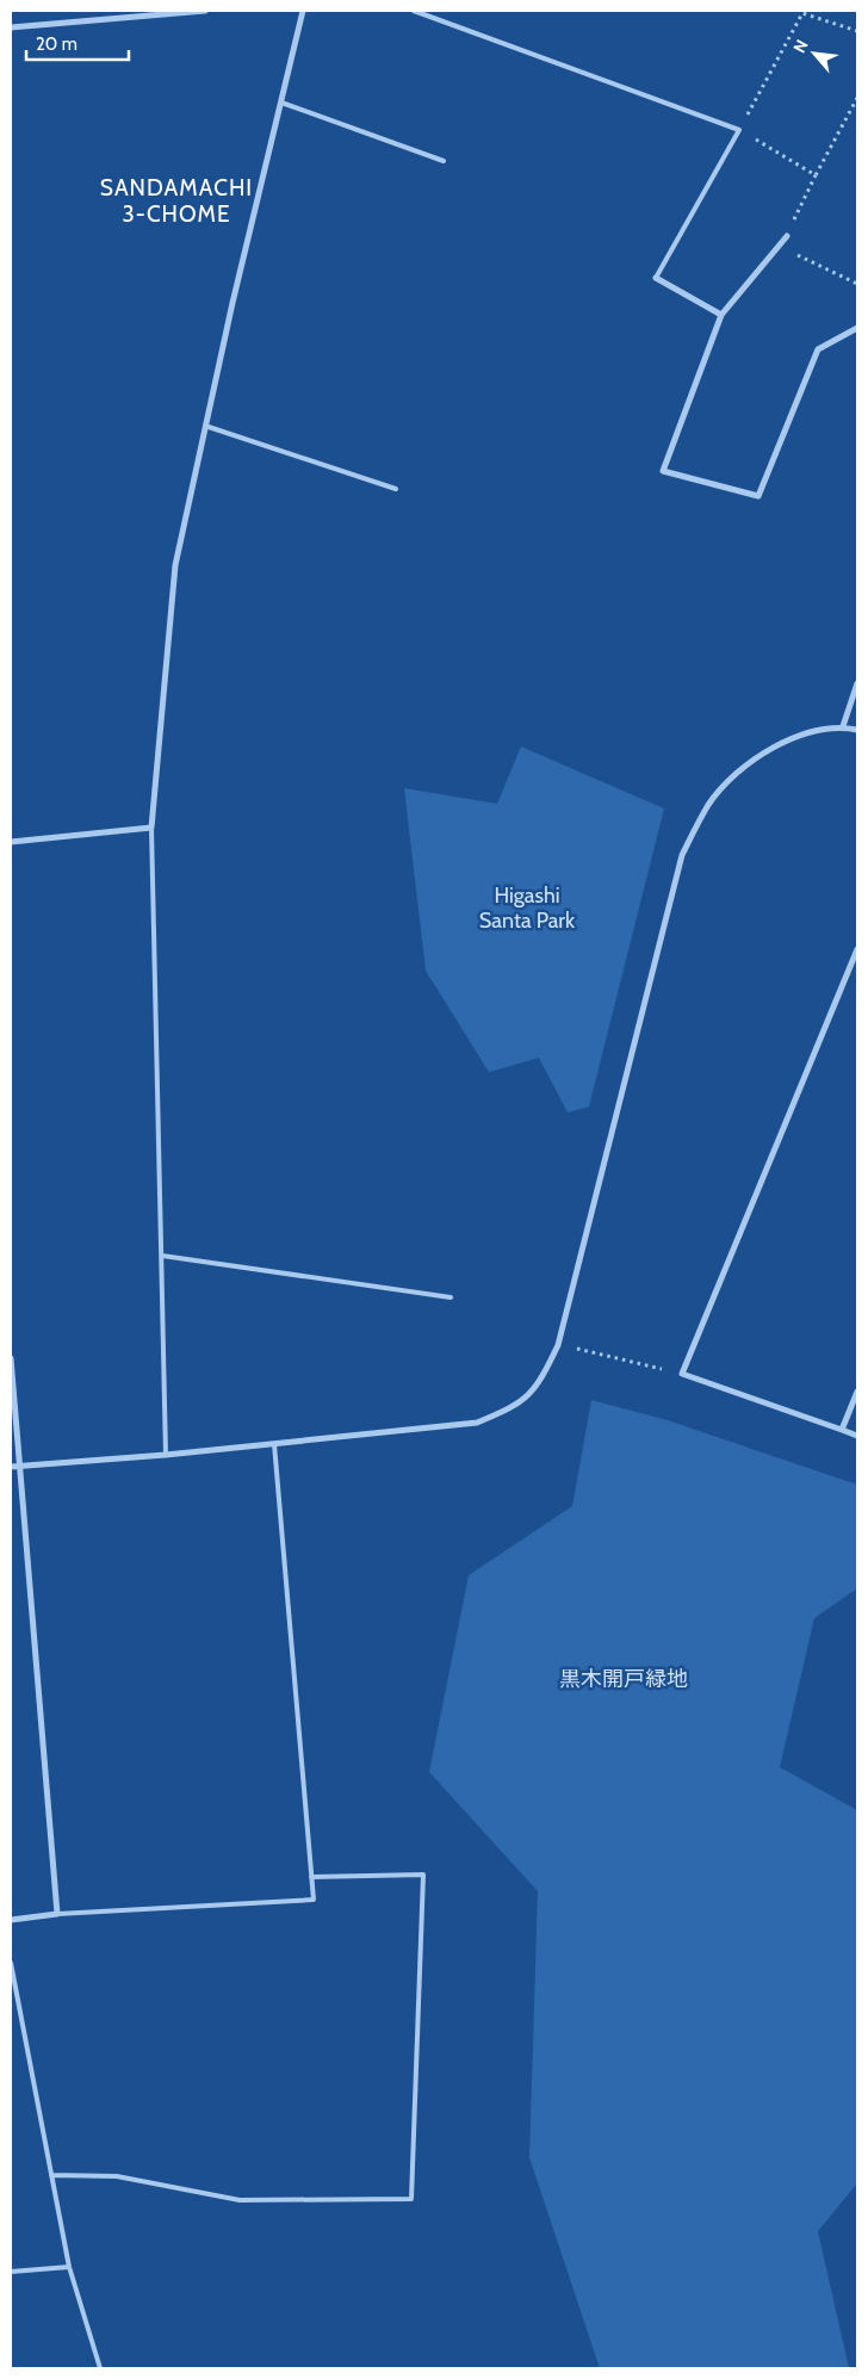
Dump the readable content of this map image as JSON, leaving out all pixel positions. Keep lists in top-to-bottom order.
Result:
{
  "districts": ["SANDAMACHI 3-CHOME"],
  "parks": ["Higashi Santa Park", "黒木開戸緑地"],
  "scale_bar": "20 m",
  "north": "top left"
}
